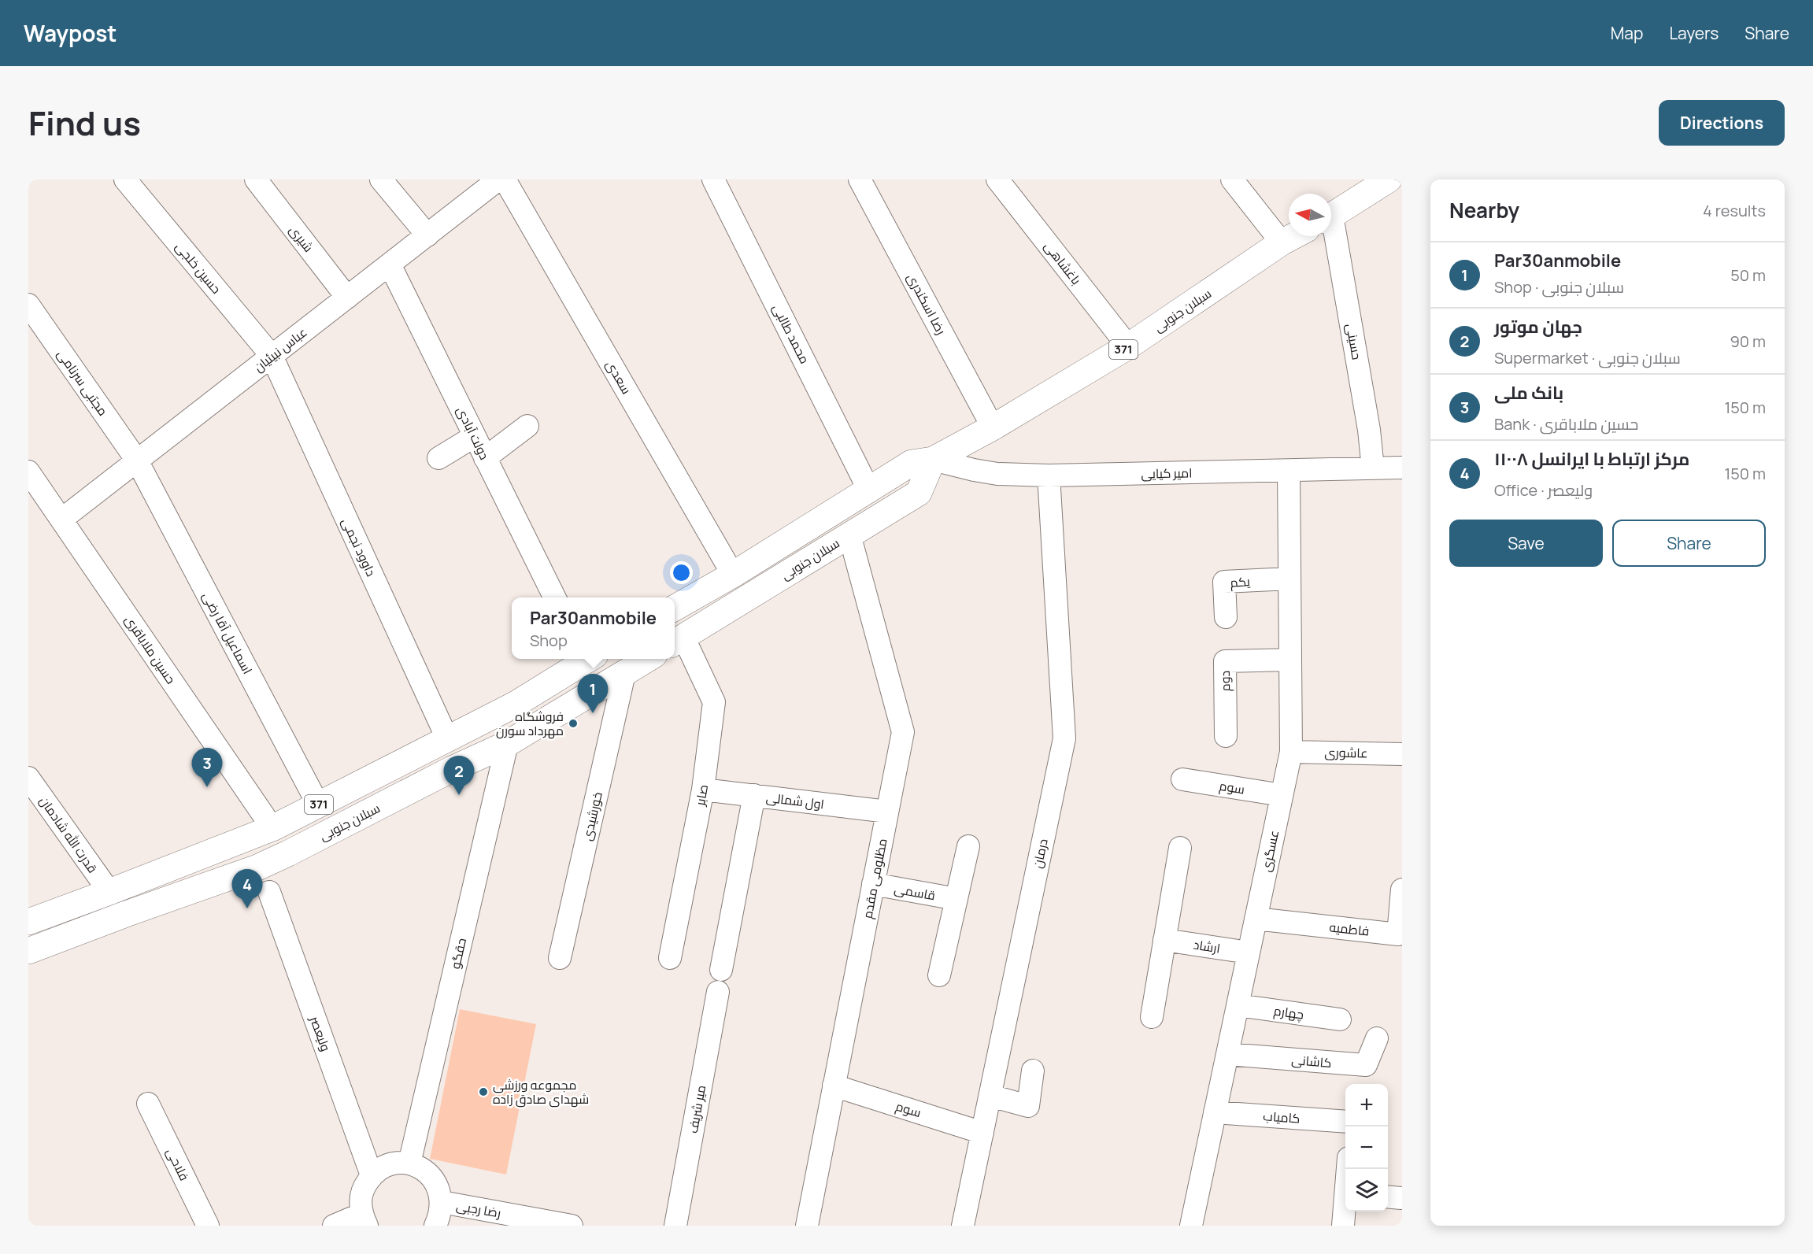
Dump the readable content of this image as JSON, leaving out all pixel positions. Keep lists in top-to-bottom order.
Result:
{
  "streets": {
    "main road": ["سبلان جنوبی", "371"],
    "street": [
      "شیری",
      "باغشاهی",
      "حسین خلجی",
      "رضا اسکندری",
      "محمد طالبی",
      "حسینی",
      "عباس نبیئیان",
      "سعدی",
      "مجتبی سرنامی",
      "دولت آبادی",
      "امیر کیایی",
      "داوود نجمی",
      "یکم",
      "اسماعیل آقا رضی",
      "حسین ملاباقری",
      "دوم",
      "عاشوری",
      "سوم",
      "صابر",
      "اول شمالی",
      "خورشیدی",
      "قدرت الله شادمان",
      "عسگری",
      "درمان",
      "مظلومی مقدم",
      "قاسمی",
      "فاطمیه",
      "ارشاد",
      "حقگو",
      "چهارم",
      "ولیعصر",
      "کاشانی",
      "میر شریف",
      "کامیاب",
      "فلاحی",
      "رضا رجبی"
    ]
  },
  "crossings": [
    ["شیری", "عباس نبیئیان"],
    ["باغشاهی", "سبلان جنوبی"],
    ["حسین خلجی", "عباس نبیئیان"],
    ["حسین خلجی", "داوود نجمی"],
    ["رضا اسکندری", "سبلان جنوبی"],
    ["سبلان جنوبی", "محمد طالبی"],
    ["سبلان جنوبی", "سعدی"],
    ["سبلان جنوبی", "امیر کیایی"],
    ["سبلان جنوبی", "صابر"],
    ["سبلان جنوبی", "خورشیدی"],
    ["سبلان جنوبی", "مظلومی مقدم"],
    ["سبلان جنوبی", "حقگو"],
    ["حسینی", "امیر کیایی"],
    ["عباس نبیئیان", "مجتبی سرنامی"],
    ["عباس نبیئیان", "دولت آبادی"],
    ["عباس نبیئیان", "داوود نجمی"],
    ["عباس نبیئیان", "اسماعیل آقا رضی"],
    ["عباس نبیئیان", "حسین ملاباقری"],
    ["371", "داوود نجمی"],
    ["371", "اسماعیل آقا رضی"],
    ["371", "حسین ملاباقری"],
    ["371", "قدرت الله شادمان"],
    ["مجتبی سرنامی", "اسماعیل آقا رضی"],
    ["امیر کیایی", "عسگری"],
    ["امیر کیایی", "درمان"],
    ["یکم", "عسگری"],
    ["دوم", "عسگری"],
    ["عاشوری", "عسگری"],
    ["سوم", "عسگری"],
    ["سوم", "درمان"],
    ["سوم", "مظلومی مقدم"],
    ["صابر", "اول شمالی"],
    ["اول شمالی", "مظلومی مقدم"],
    ["عسگری", "فاطمیه"],
    ["عسگری", "ارشاد"],
    ["عسگری", "چهارم"],
    ["عسگری", "کاشانی"],
    ["عسگری", "کامیاب"],
    ["مظلومی مقدم", "قاسمی"]
  ],
  "places": ["فروشگاه مهرداد سورن", "مجموعه ورزشی شهدای صادق زاده"],
  "north": "left",
  "page": {
    "header": "Waypost",
    "nav": ["Map", "Layers", "Share"],
    "title": "Find us",
    "buttons": [
      "Directions",
      ["Save", "Share"]
    ],
    "heading": ["Nearby", "4 results"],
    "list": [
      {
        "mark": "1",
        "name": "Par30anmobile",
        "note": "Shop · سبلان جنوبی",
        "value": "50 m"
      },
      {
        "mark": "2",
        "name": "جهان موتور",
        "note": "Supermarket · سبلان جنوبی",
        "value": "90 m"
      },
      {
        "mark": "3",
        "name": "بانک ملی",
        "note": "Bank · حسین ملاباقری",
        "value": "150 m"
      },
      {
        "mark": "4",
        "name": "مرکز ارتباط با ایرانسل ۱۱۰۰۸",
        "note": "Office · ولیعصر",
        "value": "150 m"
      }
    ],
    "popup": ["Par30anmobile", "Shop"],
    "pins": [
      "1",
      "3",
      "2",
      "4"
    ],
    "map_buttons": ["+", "−"]
  }
}
